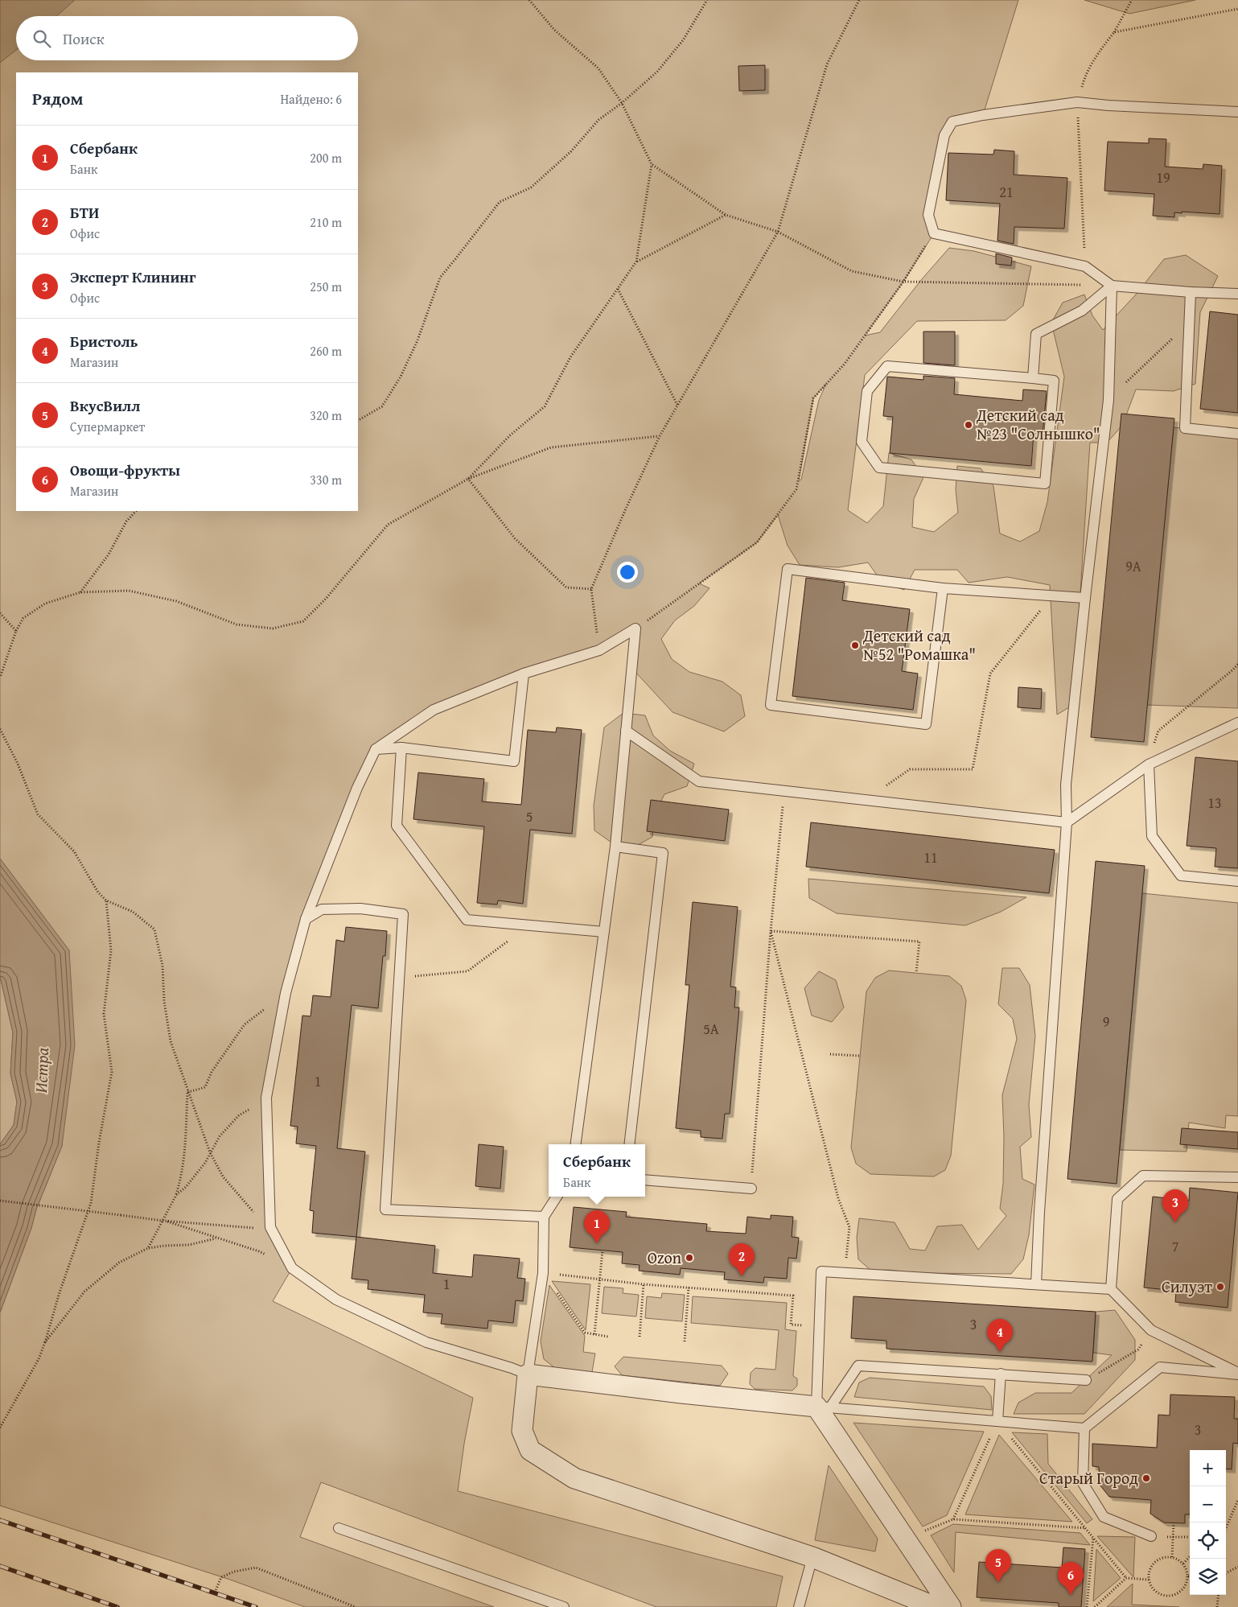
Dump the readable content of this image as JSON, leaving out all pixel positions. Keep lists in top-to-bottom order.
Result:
{
  "water": ["Истра"],
  "places": [
    "Детский сад №23 \"Солнышко\"",
    "Детский сад №52 \"Ромашка\"",
    "Ozon",
    "Силуэт",
    "Старый Город"
  ],
  "house_numbers": [
    "19",
    "21",
    "9А",
    "13",
    "5",
    "11",
    "9",
    "5А",
    "1",
    "7",
    "1",
    "3",
    "3"
  ],
  "page": {
    "search": "Поиск",
    "heading": ["Рядом", "Найдено: 6"],
    "list": [
      {
        "mark": "1",
        "name": "Сбербанк",
        "note": "Банк",
        "value": "200 m"
      },
      {
        "mark": "2",
        "name": "БТИ",
        "note": "Офис",
        "value": "210 m"
      },
      {
        "mark": "3",
        "name": "Эксперт Клининг",
        "note": "Офис",
        "value": "250 m"
      },
      {
        "mark": "4",
        "name": "Бристоль",
        "note": "Магазин",
        "value": "260 m"
      },
      {
        "mark": "5",
        "name": "ВкусВилл",
        "note": "Супермаркет",
        "value": "320 m"
      },
      {
        "mark": "6",
        "name": "Овощи-фрукты",
        "note": "Магазин",
        "value": "330 m"
      }
    ],
    "popup": ["Сбербанк", "Банк"],
    "pins": [
      "3",
      "1",
      "2",
      "4",
      "5",
      "6"
    ],
    "map_buttons": ["+", "−"]
  }
}
